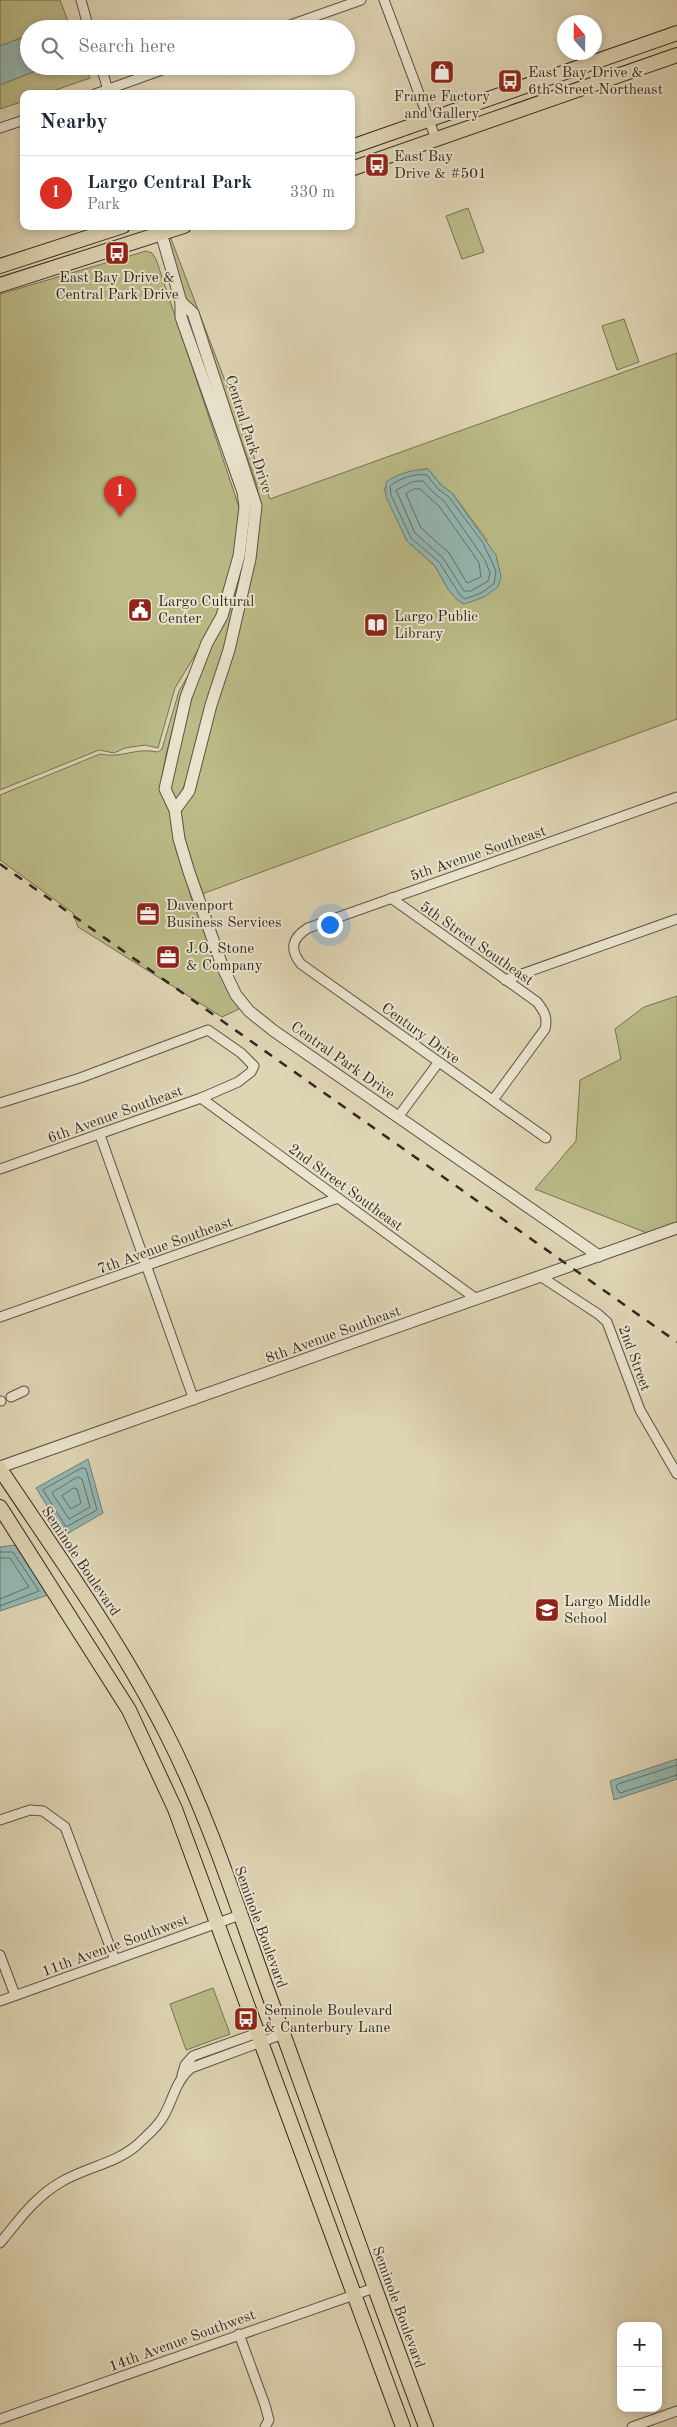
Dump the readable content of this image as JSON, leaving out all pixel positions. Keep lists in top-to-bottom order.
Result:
{
  "streets": {
    "main road": ["Seminole Boulevard"],
    "street": [
      "Central Park Drive",
      "5th Avenue Southeast",
      "5th Street Southeast",
      "Century Drive",
      "6th Avenue Southeast",
      "2nd Street Southeast",
      "7th Avenue Southeast",
      "8th Avenue Southeast",
      "2nd Street",
      "11th Avenue Southwest",
      "14th Avenue Southwest"
    ]
  },
  "crossings": [
    ["Central Park Drive", "8th Avenue Southeast"],
    ["5th Avenue Southeast", "5th Street Southeast"],
    ["5th Avenue Southeast", "Century Drive"],
    ["5th Street Southeast", "Century Drive"],
    ["6th Avenue Southeast", "2nd Street Southeast"],
    ["2nd Street Southeast", "7th Avenue Southeast"],
    ["2nd Street Southeast", "8th Avenue Southeast"],
    ["8th Avenue Southeast", "2nd Street"],
    ["8th Avenue Southeast", "Seminole Boulevard"],
    ["Seminole Boulevard", "11th Avenue Southwest"],
    ["Seminole Boulevard", "14th Avenue Southwest"]
  ],
  "places": {
    "shop": ["Frame Factory and Gallery"],
    "bus stop": [
      "East Bay Drive & 6th Street Northeast",
      "East Bay Drive & #501",
      "East Bay Drive & Central Park Drive",
      "Seminole Boulevard & Canterbury Lane"
    ],
    "public building": ["Largo Cultural Center"],
    "library": ["Largo Public Library"],
    "office": ["Davenport Business Services", "J.O. Stone & Company"],
    "school or university": ["Largo Middle School"]
  },
  "north": "top",
  "page": {
    "search": "Search here",
    "heading": "Nearby",
    "list": [
      {
        "mark": "1",
        "name": "Largo Central Park",
        "note": "Park",
        "value": "330 m"
      }
    ],
    "pins": "1",
    "map_buttons": ["+", "−"]
  }
}
